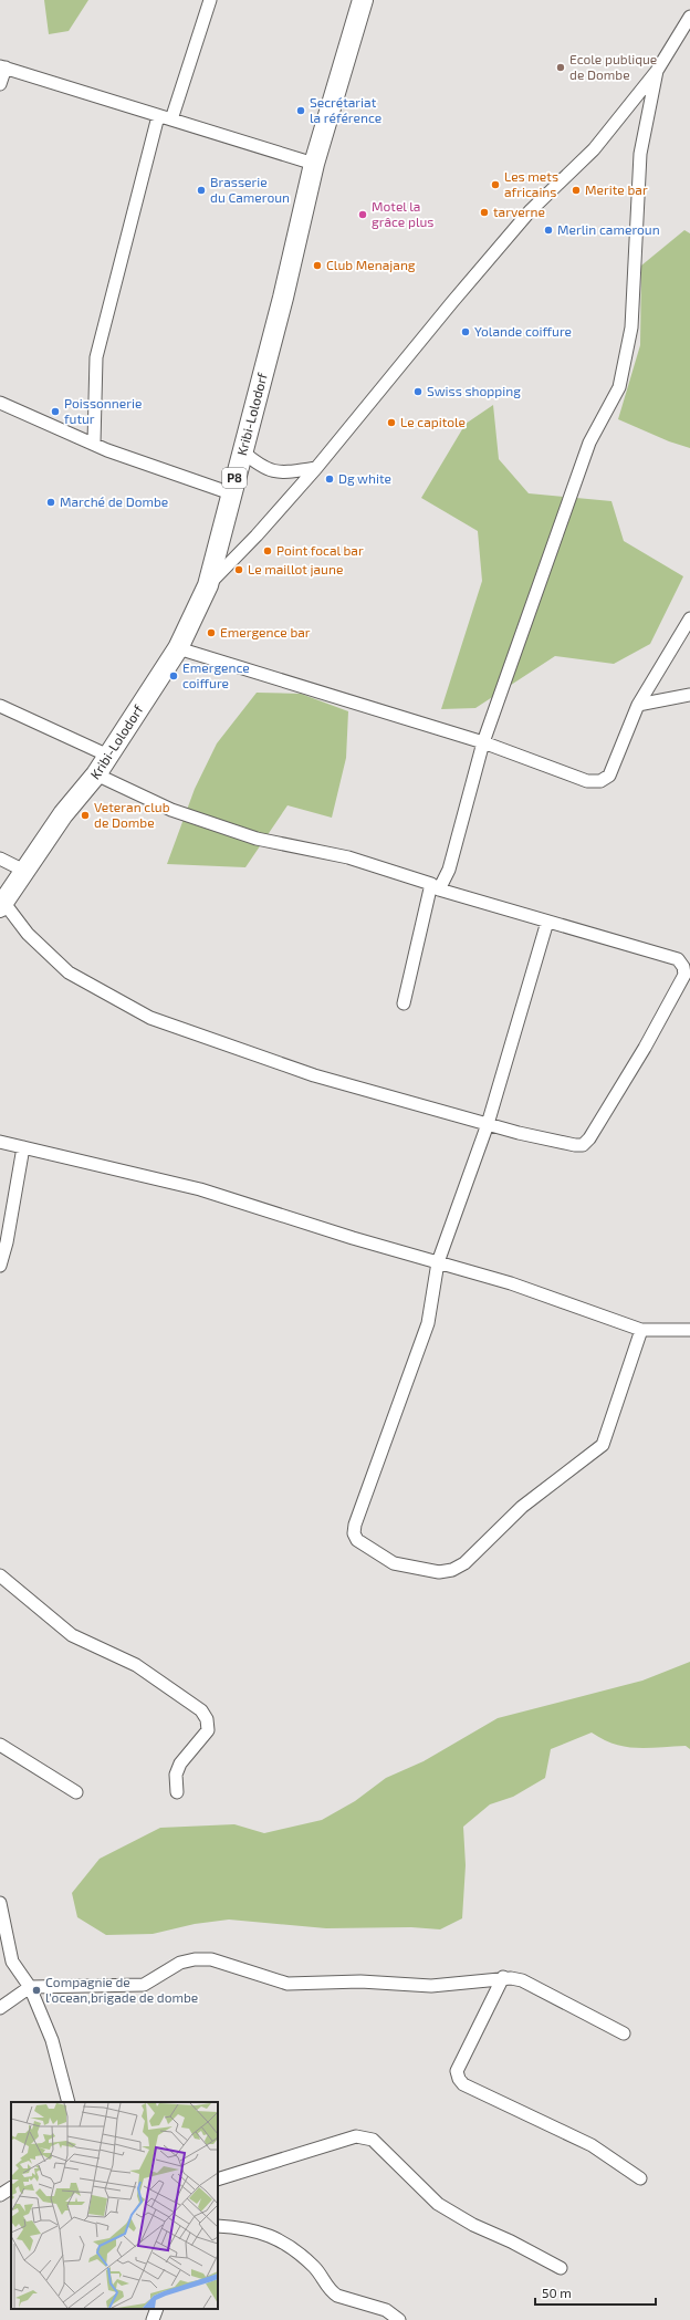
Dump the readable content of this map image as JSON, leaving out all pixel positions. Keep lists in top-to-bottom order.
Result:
{
  "streets": {
    "main road": ["Kribi-Lolodorf", "P8"]
  },
  "places": [
    "Ecole publique de Dombe",
    "Secrétariat la référence",
    "Les mets africains",
    "Brasserie du Cameroun",
    "Merite bar",
    "tarverne",
    "Motel la grâce plus",
    "Merlin cameroun",
    "Club Menajang",
    "Yolande coiffure",
    "Swiss shopping",
    "Poissonnerie futur",
    "Le capitole",
    "Dg white",
    "Marché de Dombe",
    "Point focal bar",
    "Le maillot jaune",
    "Emergence bar",
    "Emergence coiffure",
    "Veteran club de Dombe",
    "Compagnie de l'ocean,brigade de dombe"
  ],
  "scale_bar": "50 m"
}
